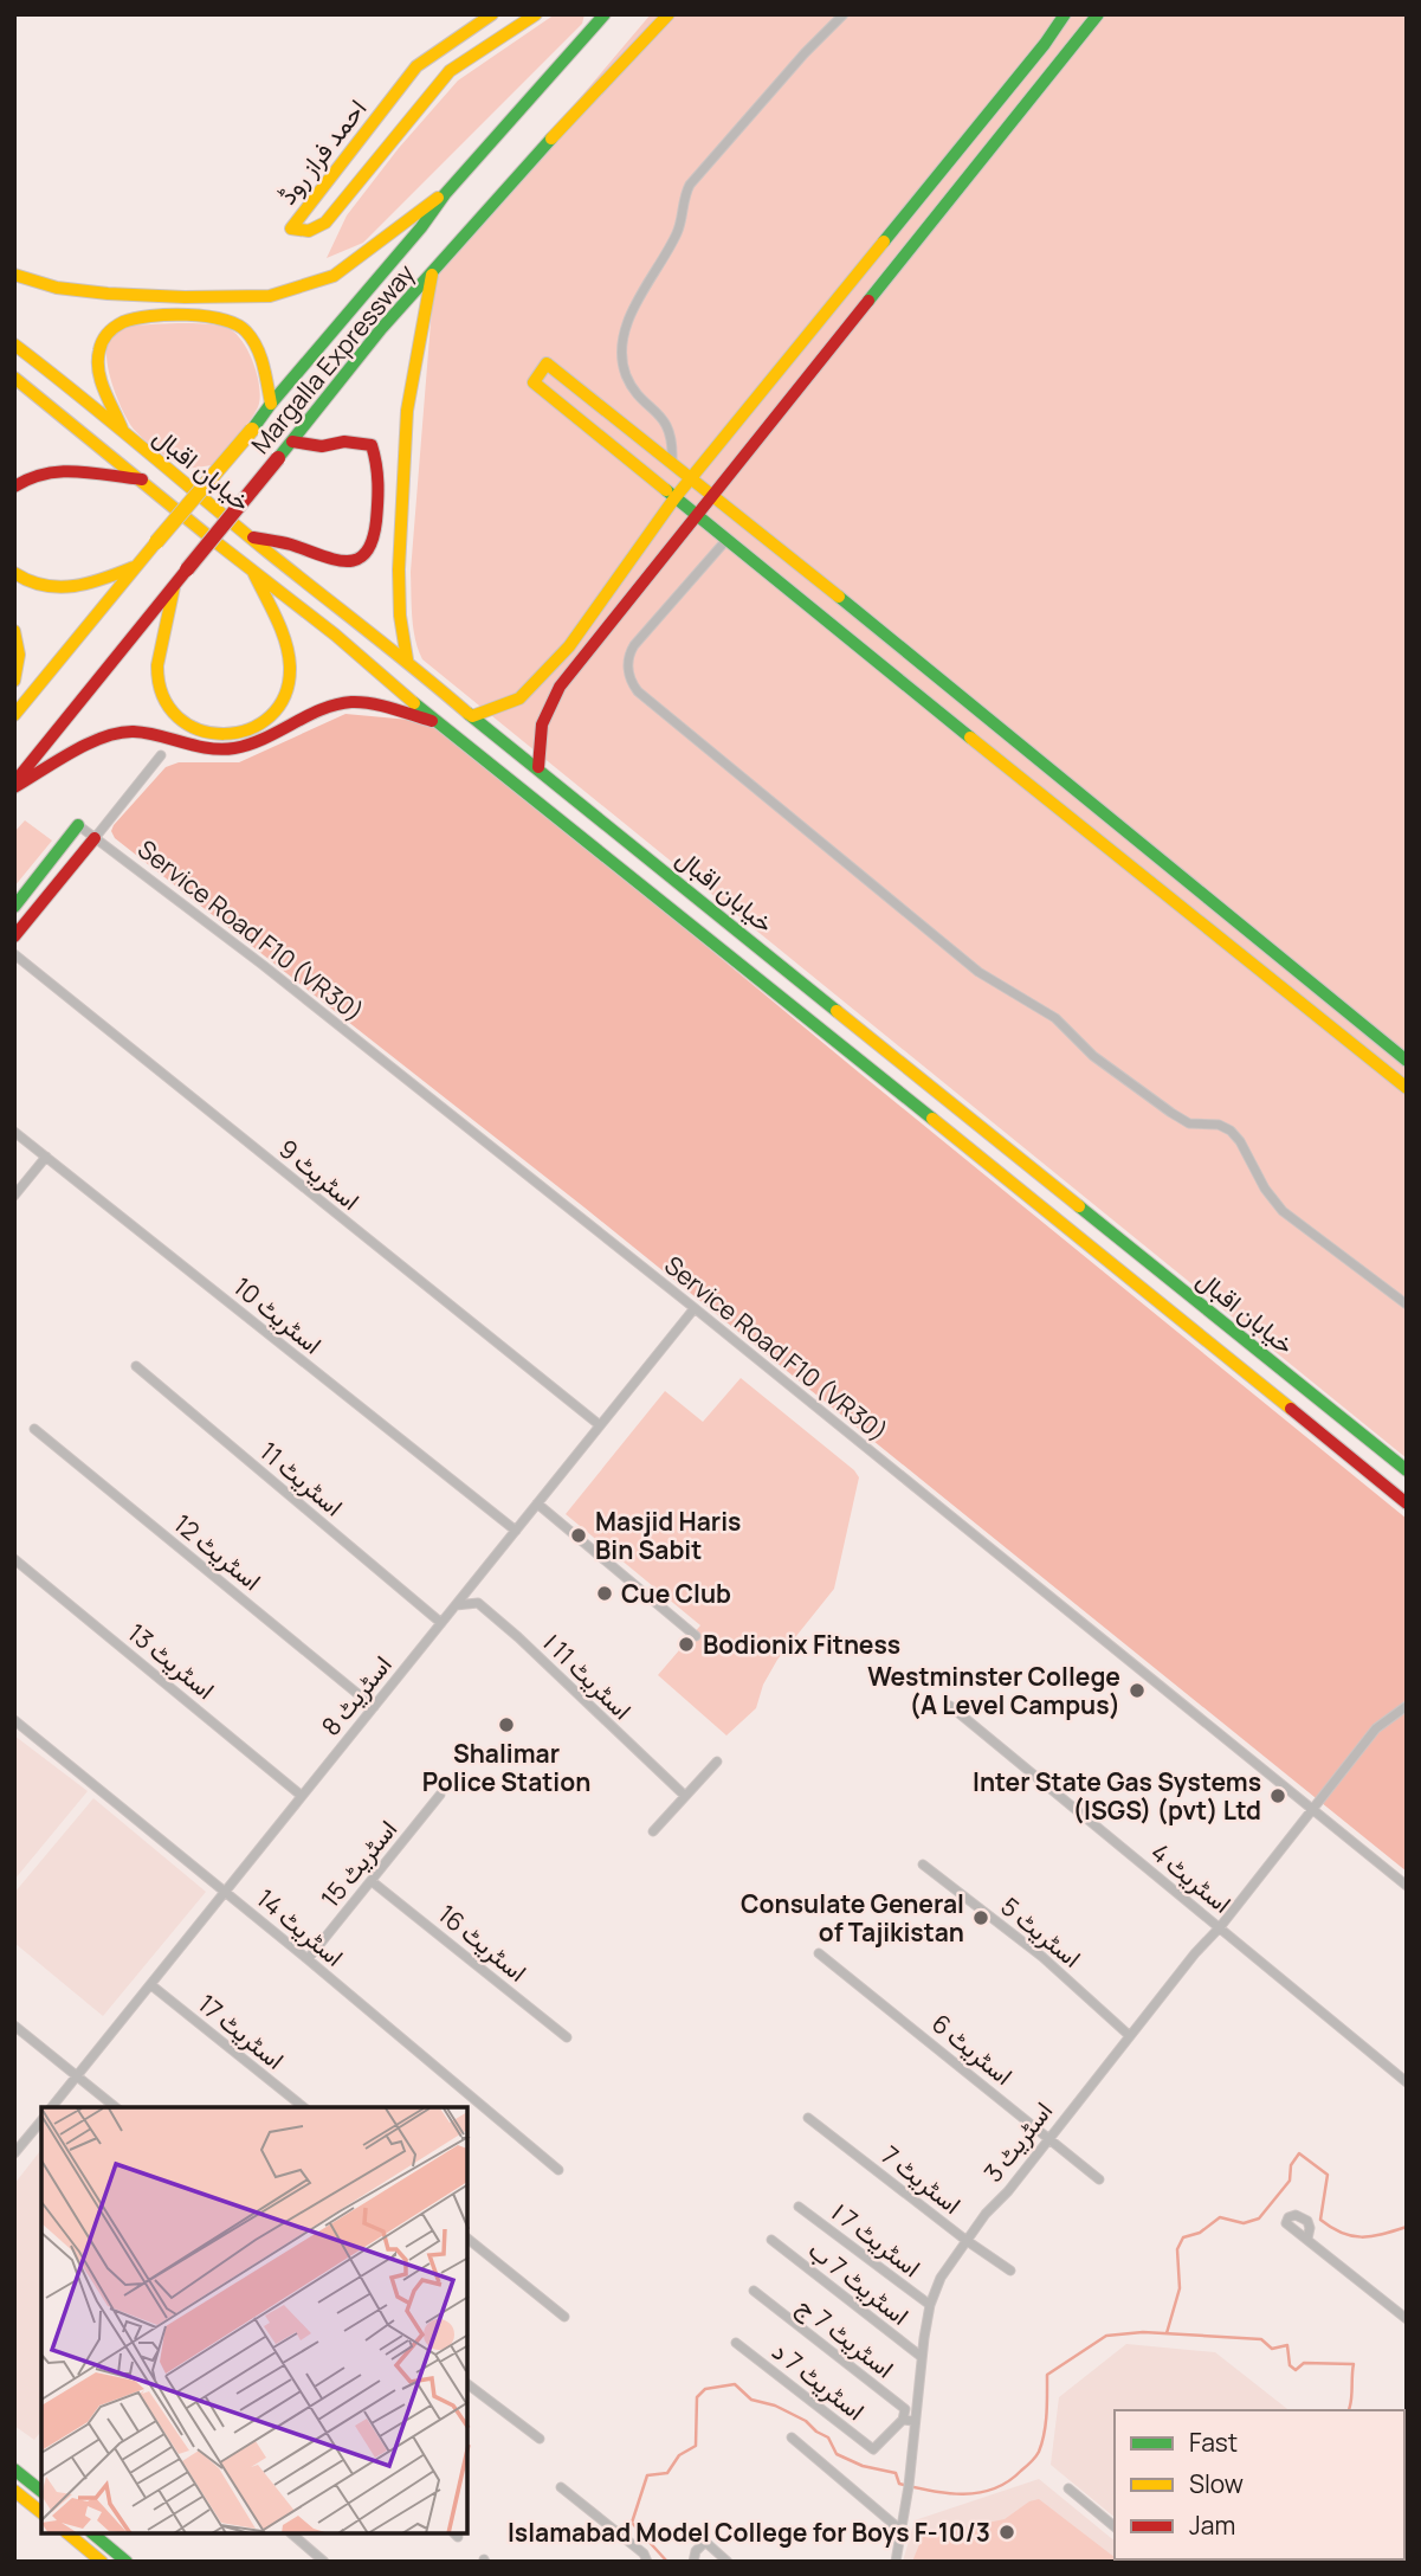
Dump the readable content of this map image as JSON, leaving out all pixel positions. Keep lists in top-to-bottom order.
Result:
{
  "streets": {
    "main road": ["احمد فراز روڈ", "Margalla Expressway", "خیابان اقبال"],
    "street": [
      "Service Road F10 (VR30)",
      "اسٹریٹ 9",
      "اسٹریٹ 10",
      "اسٹریٹ 11",
      "اسٹریٹ 12",
      "اسٹریٹ 13",
      "اسٹریٹ 11 ا",
      "اسٹریٹ 8",
      "اسٹریٹ 15",
      "اسٹریٹ 4",
      "اسٹریٹ 14",
      "اسٹریٹ 5",
      "اسٹریٹ 16",
      "اسٹریٹ 17",
      "اسٹریٹ 6",
      "اسٹریٹ 3",
      "اسٹریٹ 7",
      "اسٹریٹ 7 ا",
      "اسٹریٹ 7 ب",
      "اسٹریٹ 7 ج",
      "اسٹریٹ 7 د"
    ]
  },
  "crossings": [
    ["Service Road F10 (VR30)", "اسٹریٹ 8"],
    ["Service Road F10 (VR30)", "اسٹریٹ 3"],
    ["اسٹریٹ 9", "اسٹریٹ 8"],
    ["اسٹریٹ 10", "اسٹریٹ 8"],
    ["اسٹریٹ 11", "اسٹریٹ 8"],
    ["اسٹریٹ 12", "اسٹریٹ 8"],
    ["اسٹریٹ 13", "اسٹریٹ 8"],
    ["اسٹریٹ 11 ا", "اسٹریٹ 8"],
    ["اسٹریٹ 8", "اسٹریٹ 14"],
    ["اسٹریٹ 8", "اسٹریٹ 17"],
    ["اسٹریٹ 15", "اسٹریٹ 14"],
    ["اسٹریٹ 15", "اسٹریٹ 16"],
    ["اسٹریٹ 4", "اسٹریٹ 3"],
    ["اسٹریٹ 5", "اسٹریٹ 3"],
    ["اسٹریٹ 6", "اسٹریٹ 3"],
    ["اسٹریٹ 3", "اسٹریٹ 7"],
    ["اسٹریٹ 3", "اسٹریٹ 7 ا"],
    ["اسٹریٹ 3", "اسٹریٹ 7 ب"],
    ["اسٹریٹ 3", "اسٹریٹ 7 د"],
    ["اسٹریٹ 7 ج", "اسٹریٹ 7 د"]
  ],
  "places": [
    "Masjid Haris Bin Sabit",
    "Cue Club",
    "Bodionix Fitness",
    "Westminster College (A Level Campus)",
    "Shalimar Police Station",
    "Inter State Gas Systems (ISGS) (pvt) Ltd",
    "Consulate General of Tajikistan",
    "Islamabad Model College for Boys F-10/3"
  ],
  "legend": ["Fast", "Slow", "Jam"]
}
